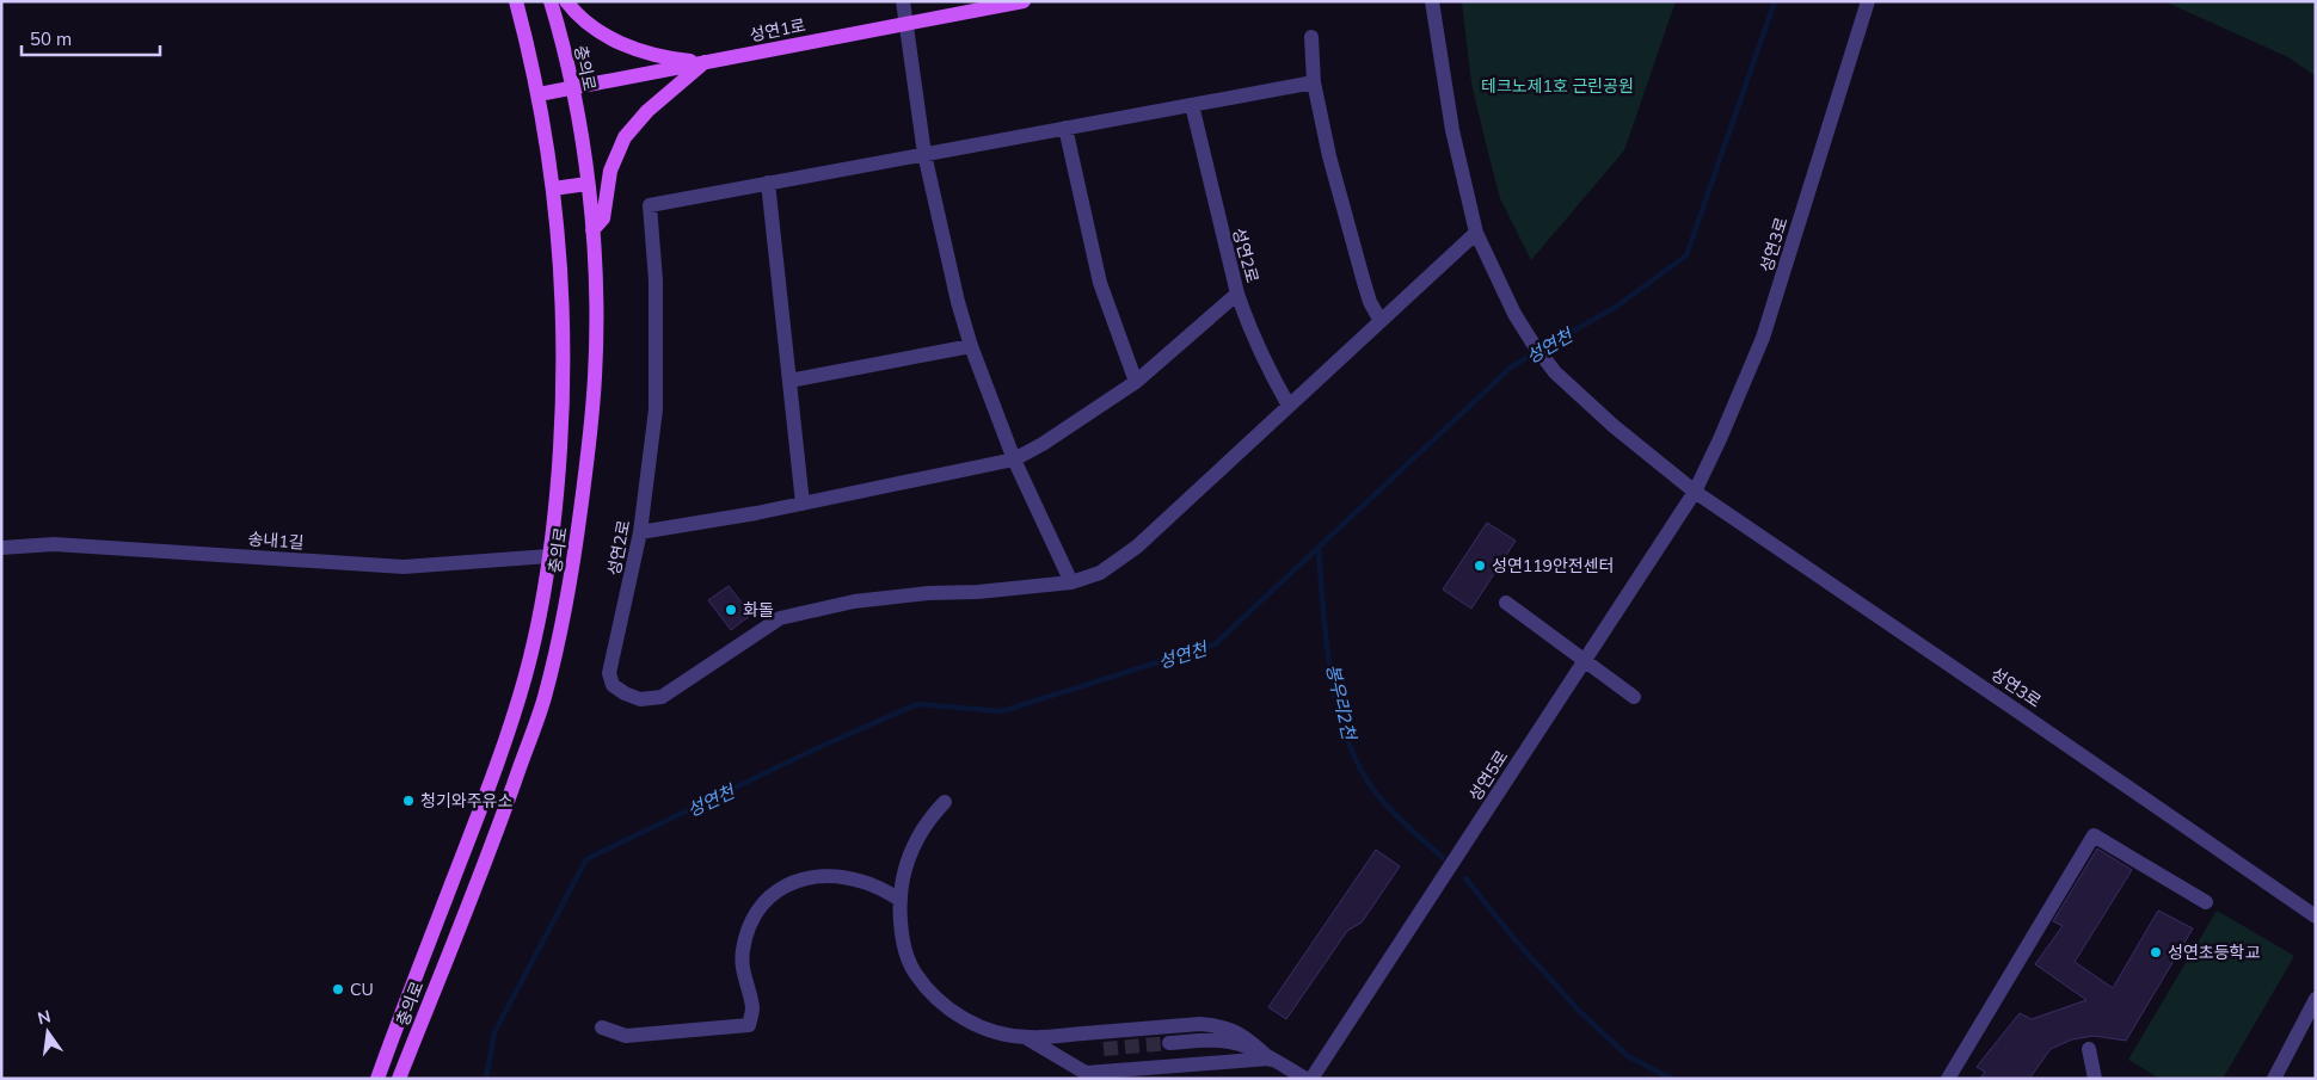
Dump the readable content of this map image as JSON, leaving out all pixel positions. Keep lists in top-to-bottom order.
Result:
{
  "streets": {
    "main road": ["성연1로", "충의로"],
    "street": [
      "성연3로",
      "성연2로",
      "송내1길",
      "성연5로"
    ]
  },
  "crossings": [
    ["성연1로", "충의로"],
    ["충의로", "송내1길"],
    ["성연3로", "성연2로"],
    ["성연3로", "성연5로"]
  ],
  "water": ["성연천", "봉우리2천"],
  "parks": ["테크노제1호 근린공원"],
  "places": [
    "성연119안전센터",
    "화돌",
    "청기와주유소",
    "성연초등학교",
    "CU"
  ],
  "scale_bar": "50 m",
  "north": "top"
}
